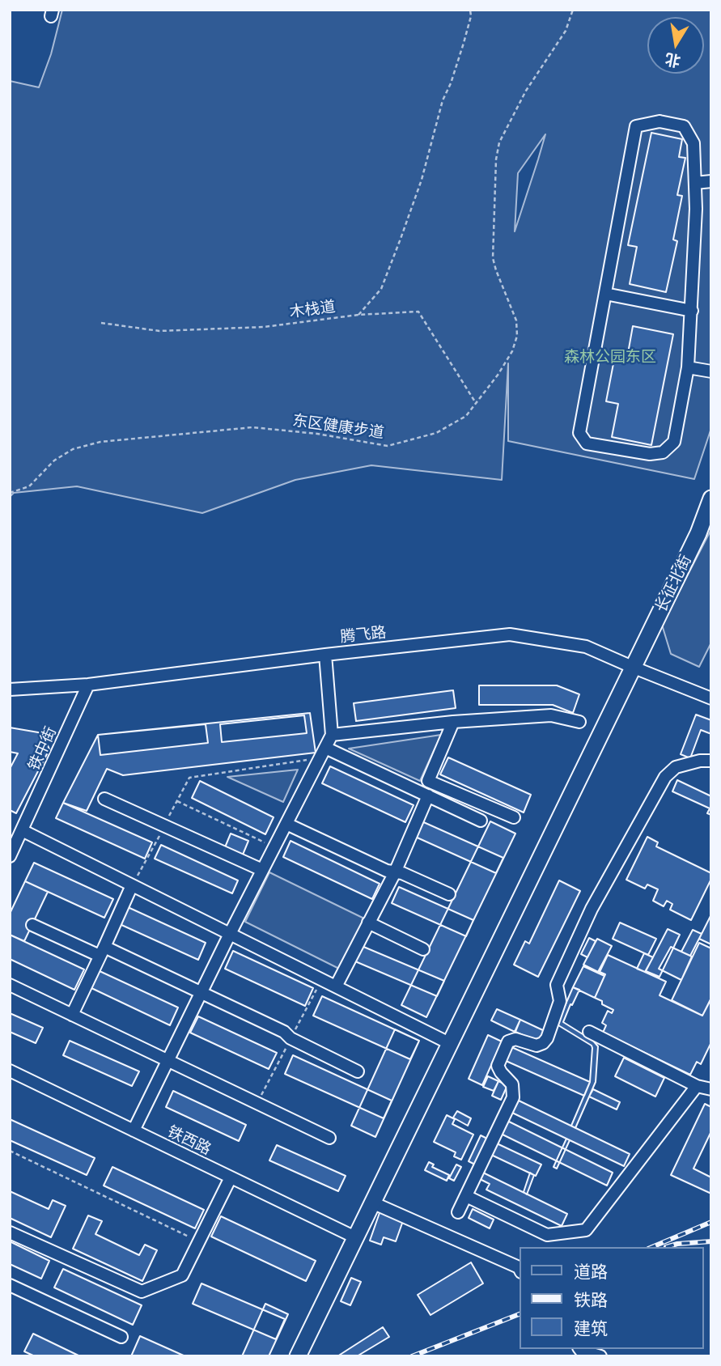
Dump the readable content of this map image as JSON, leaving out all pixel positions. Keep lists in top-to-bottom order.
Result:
{
  "streets": {
    "main road": ["长征北街"],
    "street": ["腾飞路", "铁中街", "铁西路"],
    "path": ["木栈道", "东区健康步道"]
  },
  "crossings": [
    ["木栈道", "东区健康步道"],
    ["长征北街", "腾飞路"],
    ["长征北街", "铁西路"],
    ["腾飞路", "铁中街"]
  ],
  "parks": ["森林公园东区"],
  "legend": ["道路", "铁路", "建筑"],
  "north": "bottom"
}
